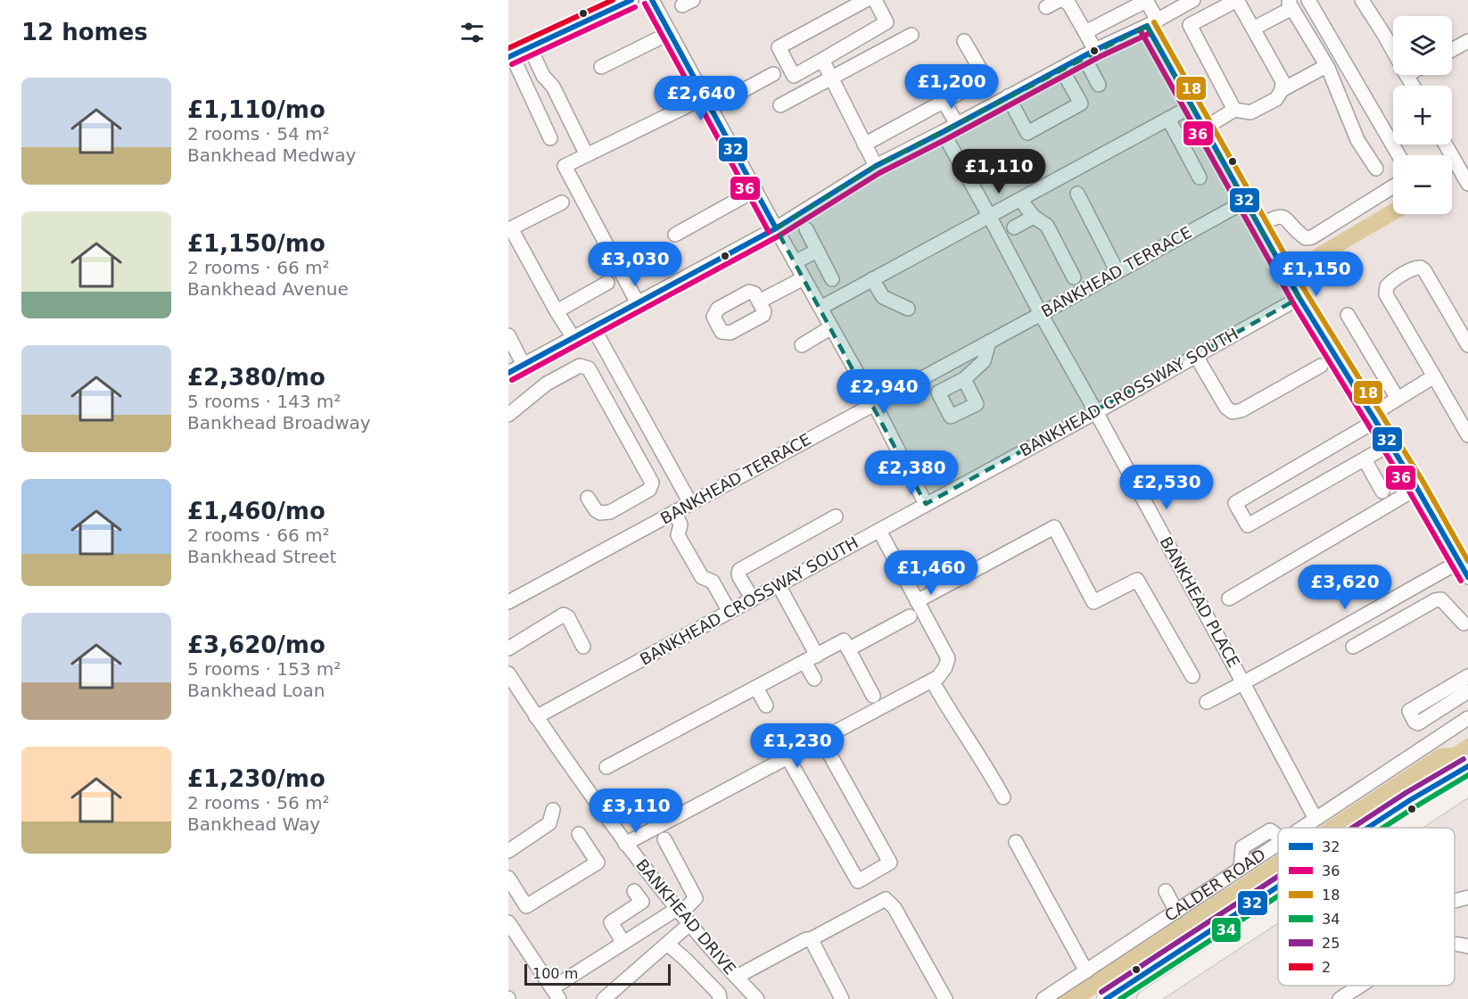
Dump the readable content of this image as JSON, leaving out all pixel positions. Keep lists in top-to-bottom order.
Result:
{
  "streets": {
    "street": [
      "BANKHEAD TERRACE",
      "BANKHEAD CROSSWAY SOUTH",
      "BANKHEAD PLACE",
      "CALDER ROAD",
      "BANKHEAD DRIVE"
    ]
  },
  "crossings": [
    ["BANKHEAD TERRACE", "BANKHEAD PLACE"],
    ["BANKHEAD CROSSWAY SOUTH", "BANKHEAD PLACE"],
    ["BANKHEAD CROSSWAY SOUTH", "BANKHEAD DRIVE"],
    ["BANKHEAD PLACE", "CALDER ROAD"]
  ],
  "lines": [
    "transit line 32",
    "transit line 2",
    "transit line 36",
    "transit line 18",
    "transit line 25",
    "transit line 34"
  ],
  "legend": [
    "32",
    "36",
    "18",
    "34",
    "25",
    "2"
  ],
  "scale_bar": "100 m",
  "page": {
    "heading": "12 homes",
    "map_buttons": ["+", "−"],
    "list": [
      {
        "name": "£1,110/mo",
        "note": "2 rooms · 54 m² · Bankhead Medway"
      },
      {
        "name": "£1,150/mo",
        "note": "2 rooms · 66 m² · Bankhead Avenue"
      },
      {
        "name": "£2,380/mo",
        "note": "5 rooms · 143 m² · Bankhead Broadway"
      },
      {
        "name": "£1,460/mo",
        "note": "2 rooms · 66 m² · Bankhead Street"
      },
      {
        "name": "£3,620/mo",
        "note": "5 rooms · 153 m² · Bankhead Loan"
      },
      {
        "name": "£1,230/mo",
        "note": "2 rooms · 56 m² · Bankhead Way"
      }
    ],
    "price": [
      "£1,200",
      "£2,640",
      "£1,110",
      "£3,030",
      "£1,150",
      "£2,940",
      "£2,380",
      "£2,530",
      "£1,460",
      "£3,620",
      "£1,230",
      "£3,110"
    ],
    "scale": "100 m"
  }
}
